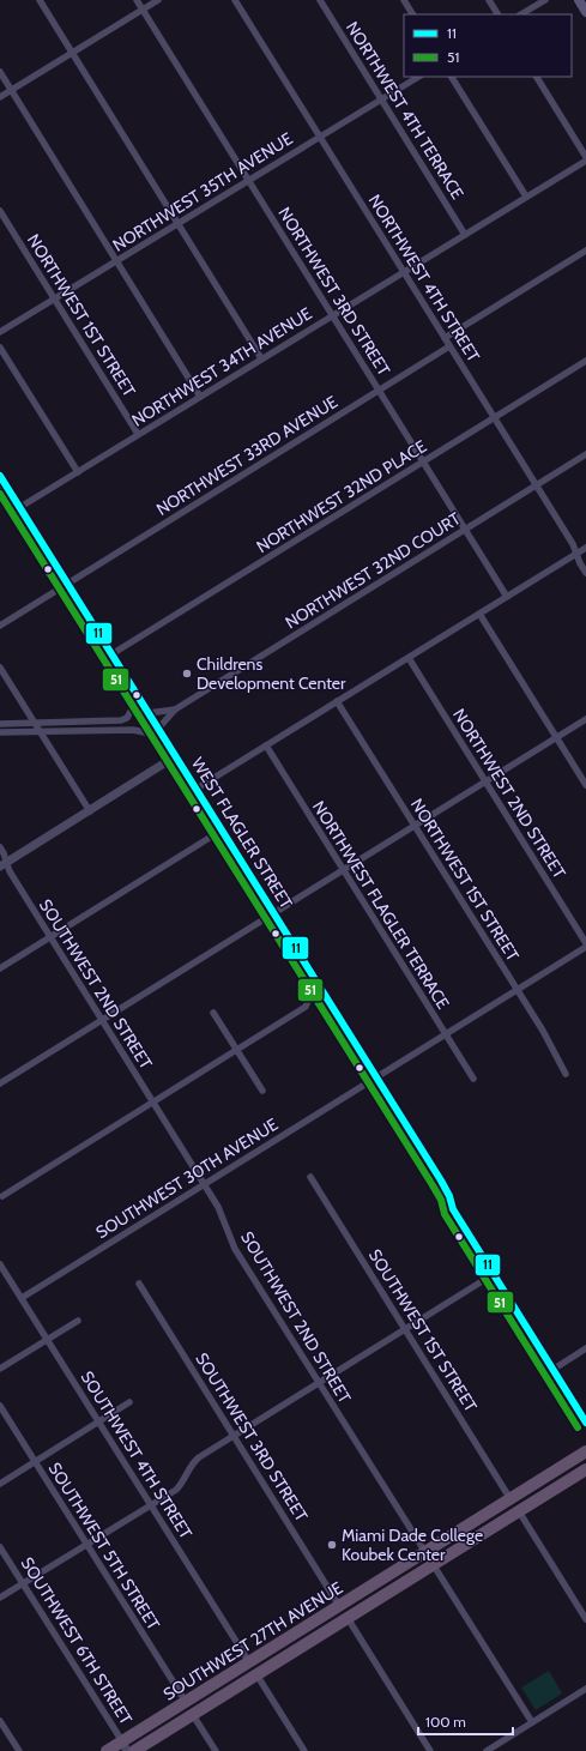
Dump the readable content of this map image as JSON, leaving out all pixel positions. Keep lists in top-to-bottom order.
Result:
{
  "streets": {
    "highway": ["SOUTHWEST 27TH AVENUE"],
    "main road": ["WEST FLAGLER STREET"],
    "street": [
      "NORTHWEST 4TH TERRACE",
      "NORTHWEST 35TH AVENUE",
      "NORTHWEST 4TH STREET",
      "NORTHWEST 3RD STREET",
      "NORTHWEST 1ST STREET",
      "NORTHWEST 34TH AVENUE",
      "NORTHWEST 33RD AVENUE",
      "NORTHWEST 32ND PLACE",
      "NORTHWEST 32ND COURT",
      "NORTHWEST 2ND STREET",
      "NORTHWEST FLAGLER TERRACE",
      "SOUTHWEST 2ND STREET",
      "SOUTHWEST 30TH AVENUE",
      "SOUTHWEST 1ST STREET",
      "SOUTHWEST 3RD STREET",
      "SOUTHWEST 4TH STREET",
      "SOUTHWEST 5TH STREET",
      "SOUTHWEST 6TH STREET"
    ]
  },
  "crossings": [
    ["NORTHWEST 4TH TERRACE", "NORTHWEST 35TH AVENUE"],
    ["NORTHWEST 4TH TERRACE", "NORTHWEST 34TH AVENUE"],
    ["NORTHWEST 35TH AVENUE", "NORTHWEST 4TH STREET"],
    ["NORTHWEST 35TH AVENUE", "NORTHWEST 3RD STREET"],
    ["NORTHWEST 35TH AVENUE", "NORTHWEST 1ST STREET"],
    ["NORTHWEST 4TH STREET", "NORTHWEST 34TH AVENUE"],
    ["NORTHWEST 4TH STREET", "NORTHWEST 33RD AVENUE"],
    ["NORTHWEST 4TH STREET", "NORTHWEST 32ND PLACE"],
    ["NORTHWEST 4TH STREET", "NORTHWEST 32ND COURT"],
    ["NORTHWEST 3RD STREET", "NORTHWEST 34TH AVENUE"],
    ["NORTHWEST 3RD STREET", "NORTHWEST 33RD AVENUE"],
    ["NORTHWEST 3RD STREET", "NORTHWEST 32ND PLACE"],
    ["NORTHWEST 3RD STREET", "NORTHWEST 32ND COURT"],
    ["NORTHWEST 1ST STREET", "NORTHWEST 34TH AVENUE"],
    ["NORTHWEST 1ST STREET", "SOUTHWEST 30TH AVENUE"],
    ["NORTHWEST 34TH AVENUE", "WEST FLAGLER STREET"],
    ["NORTHWEST 33RD AVENUE", "WEST FLAGLER STREET"],
    ["NORTHWEST 32ND PLACE", "WEST FLAGLER STREET"],
    ["NORTHWEST 32ND COURT", "WEST FLAGLER STREET"],
    ["WEST FLAGLER STREET", "SOUTHWEST 30TH AVENUE"],
    ["NORTHWEST FLAGLER TERRACE", "SOUTHWEST 30TH AVENUE"],
    ["SOUTHWEST 2ND STREET", "SOUTHWEST 30TH AVENUE"],
    ["SOUTHWEST 2ND STREET", "SOUTHWEST 27TH AVENUE"],
    ["SOUTHWEST 30TH AVENUE", "SOUTHWEST 4TH STREET"],
    ["SOUTHWEST 1ST STREET", "SOUTHWEST 27TH AVENUE"],
    ["SOUTHWEST 3RD STREET", "SOUTHWEST 27TH AVENUE"],
    ["SOUTHWEST 4TH STREET", "SOUTHWEST 27TH AVENUE"],
    ["SOUTHWEST 5TH STREET", "SOUTHWEST 27TH AVENUE"],
    ["SOUTHWEST 6TH STREET", "SOUTHWEST 27TH AVENUE"]
  ],
  "places": ["Childrens Development Center", "Miami Dade College Koubek Center"],
  "lines": ["transit line 11", "transit line 51"],
  "legend": ["11", "51"],
  "scale_bar": "100 m"
}
